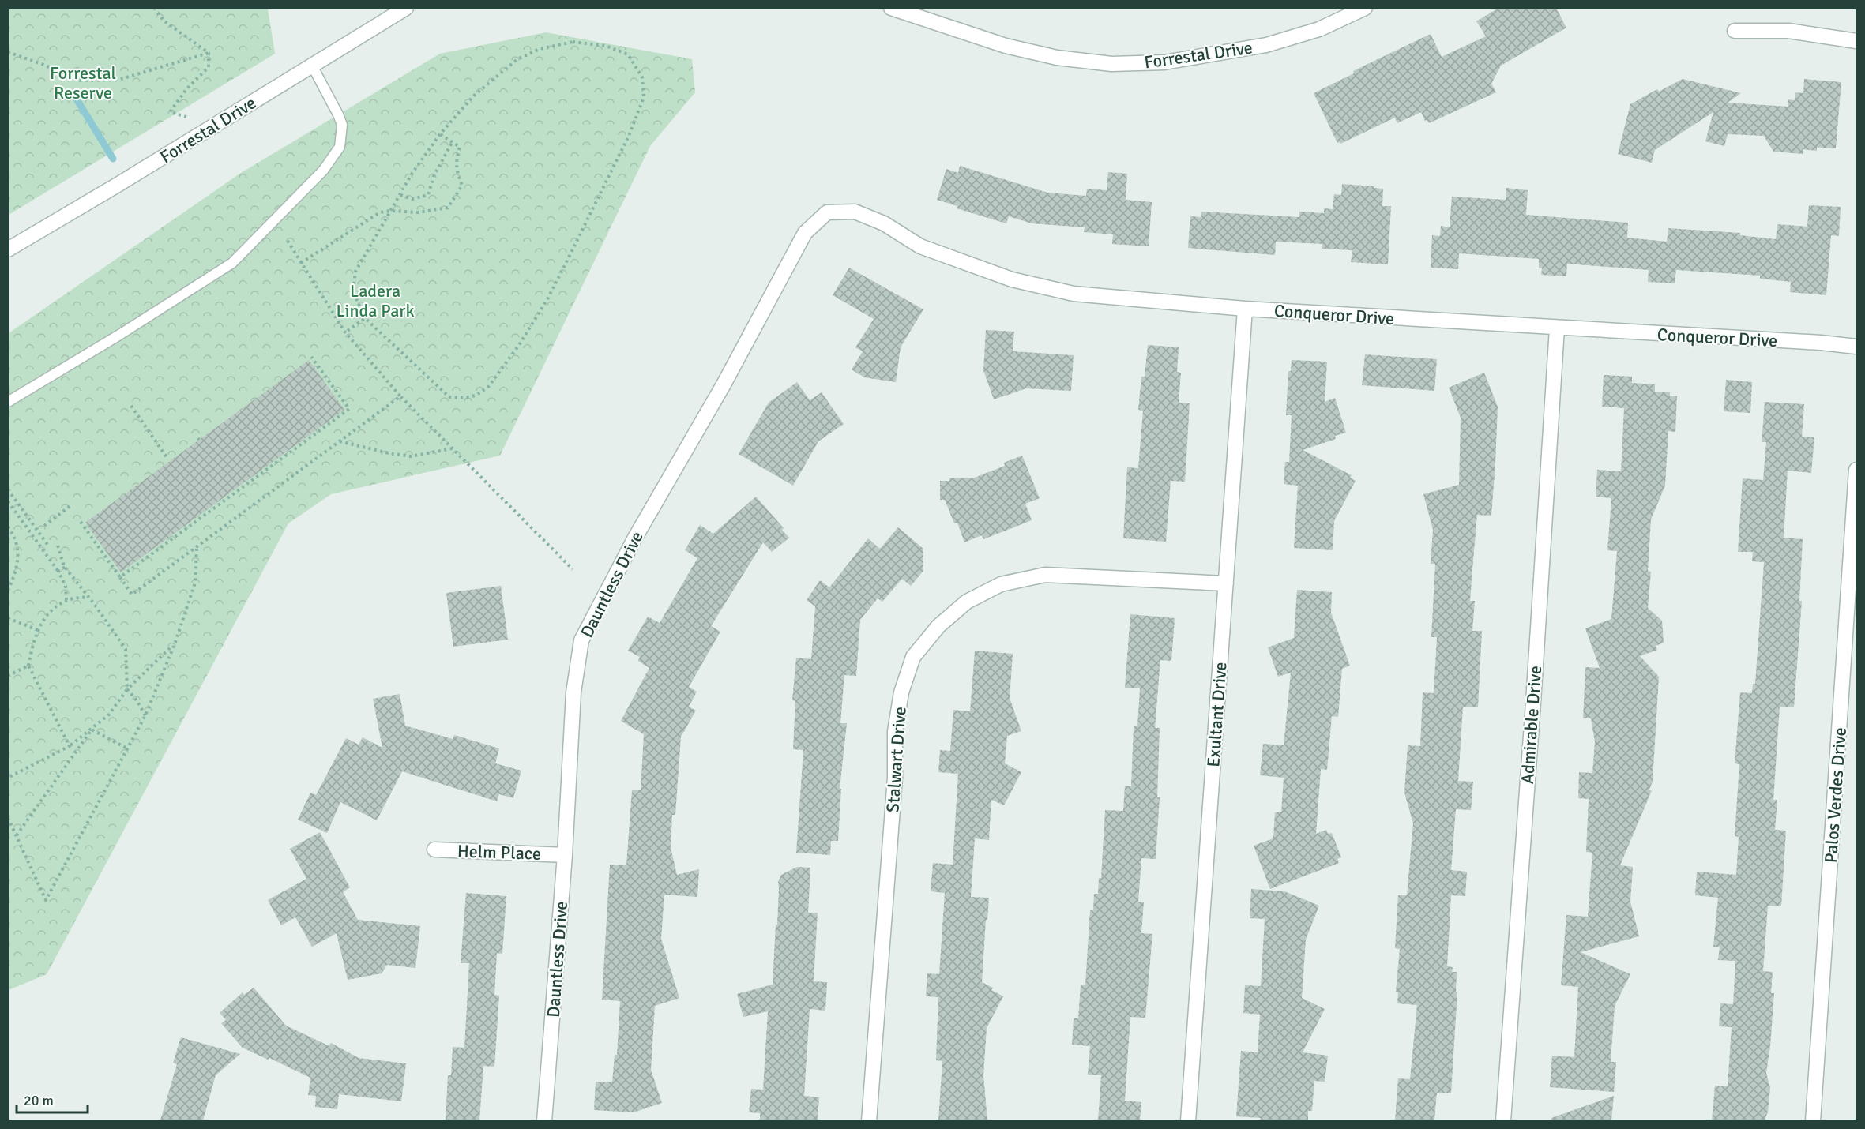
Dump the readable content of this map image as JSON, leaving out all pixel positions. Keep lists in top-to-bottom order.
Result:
{
  "streets": {
    "street": [
      "Forrestal Drive",
      "Conqueror Drive",
      "Dauntless Drive",
      "Exultant Drive",
      "Admirable Drive",
      "Stalwart Drive",
      "Palos Verdes Drive",
      "Helm Place"
    ]
  },
  "crossings": [
    ["Conqueror Drive", "Dauntless Drive"],
    ["Conqueror Drive", "Exultant Drive"],
    ["Conqueror Drive", "Admirable Drive"],
    ["Dauntless Drive", "Helm Place"],
    ["Exultant Drive", "Stalwart Drive"]
  ],
  "parks": ["Forrestal Reserve", "Ladera Linda Park"],
  "scale_bar": "20 m"
}
